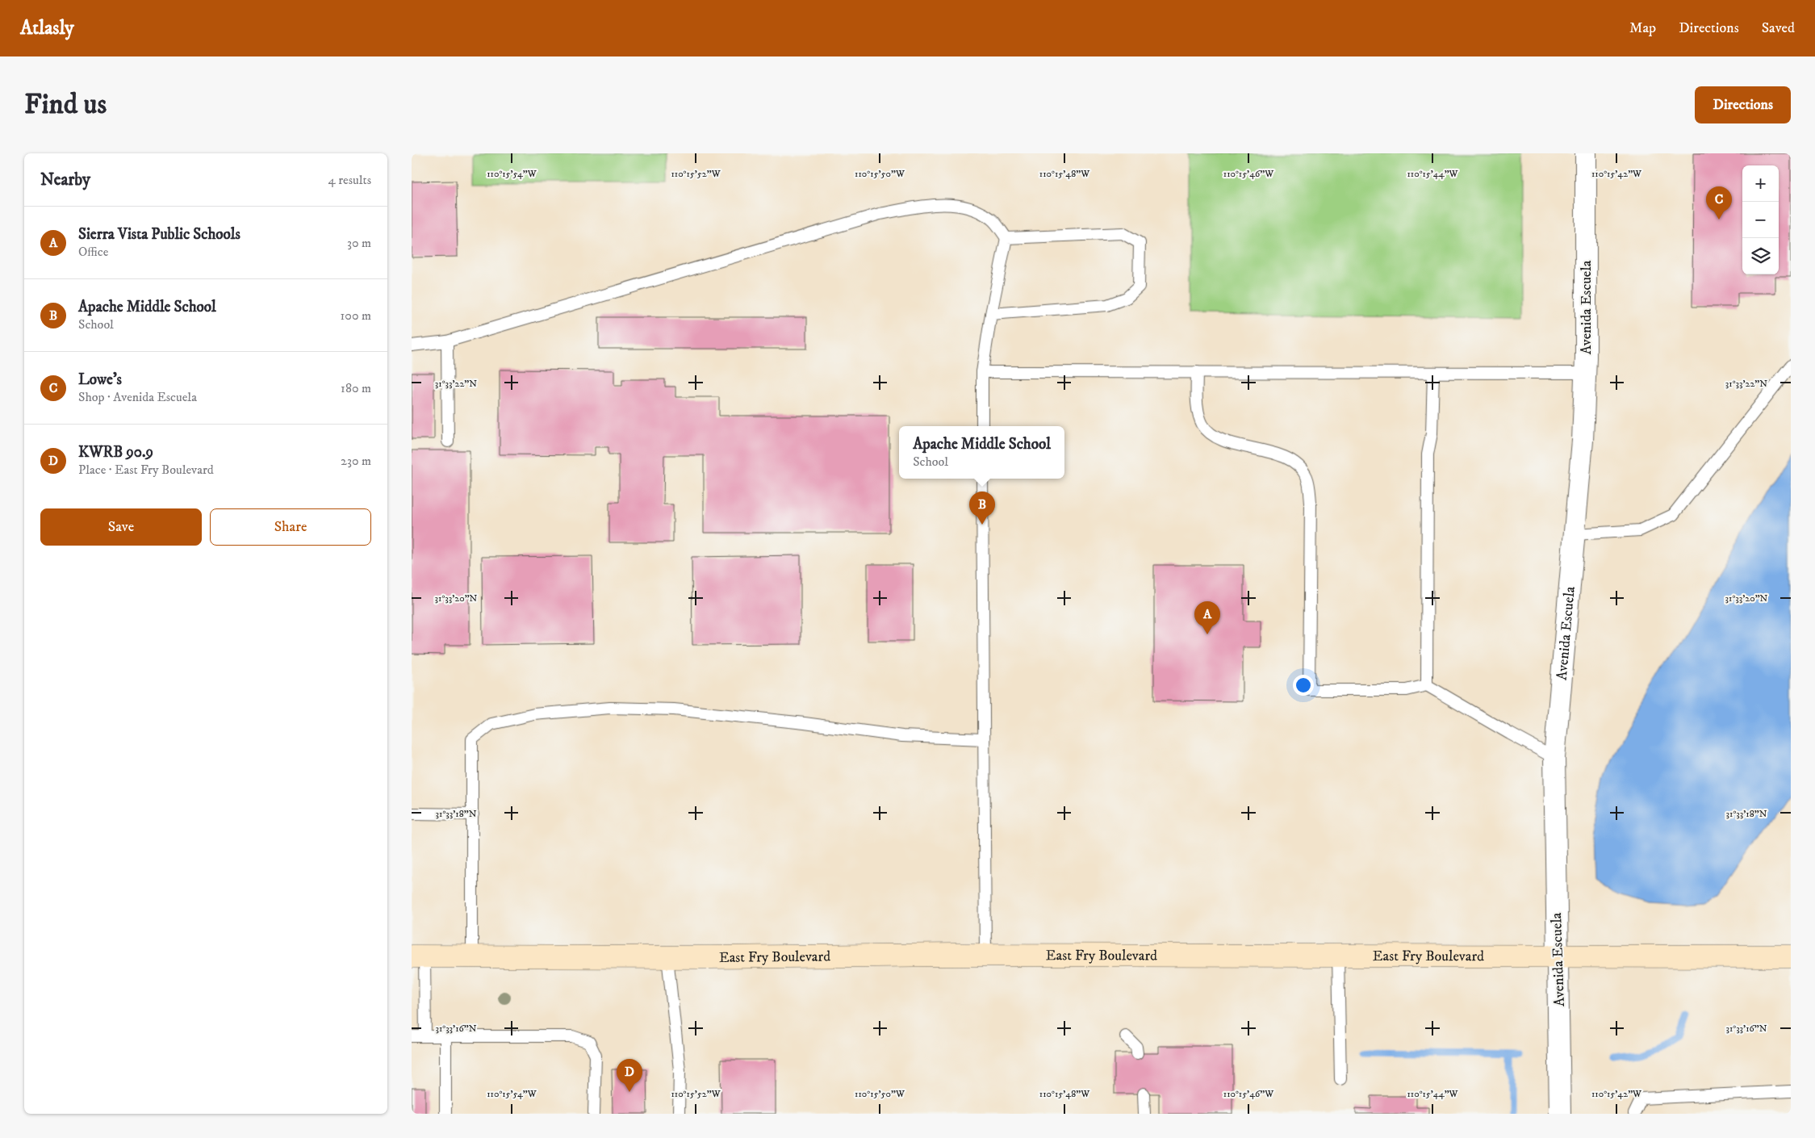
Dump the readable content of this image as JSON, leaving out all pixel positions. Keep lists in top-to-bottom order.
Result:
{
  "streets": {
    "main road": ["East Fry Boulevard"],
    "street": ["Avenida Escuela"]
  },
  "crossings": [
    ["Avenida Escuela", "East Fry Boulevard"]
  ],
  "page": {
    "header": "Atlasly",
    "nav": ["Map", "Directions", "Saved"],
    "buttons": [
      "Directions",
      ["Save", "Share"]
    ],
    "title": "Find us",
    "heading": ["Nearby", "4 results"],
    "map_buttons": ["+", "−"],
    "pins": [
      "C",
      "B",
      "A",
      "D"
    ],
    "list": [
      {
        "mark": "A",
        "name": "Sierra Vista Public Schools",
        "note": "Office",
        "value": "30 m"
      },
      {
        "mark": "B",
        "name": "Apache Middle School",
        "note": "School",
        "value": "100 m"
      },
      {
        "mark": "C",
        "name": "Lowe's",
        "note": "Shop · Avenida Escuela",
        "value": "180 m"
      },
      {
        "mark": "D",
        "name": "KWRB 90.9",
        "note": "Place · East Fry Boulevard",
        "value": "230 m"
      }
    ],
    "popup": ["Apache Middle School", "School"]
  },
  "coordinates": [
    "110°15'54\"W",
    "110°15'52\"W",
    "110°15'50\"W",
    "110°15'48\"W",
    "110°15'46\"W",
    "110°15'44\"W",
    "110°15'42\"W",
    "31°33'22\"N",
    "31°33'20\"N",
    "31°33'18\"N",
    "31°33'16\"N"
  ]
}
